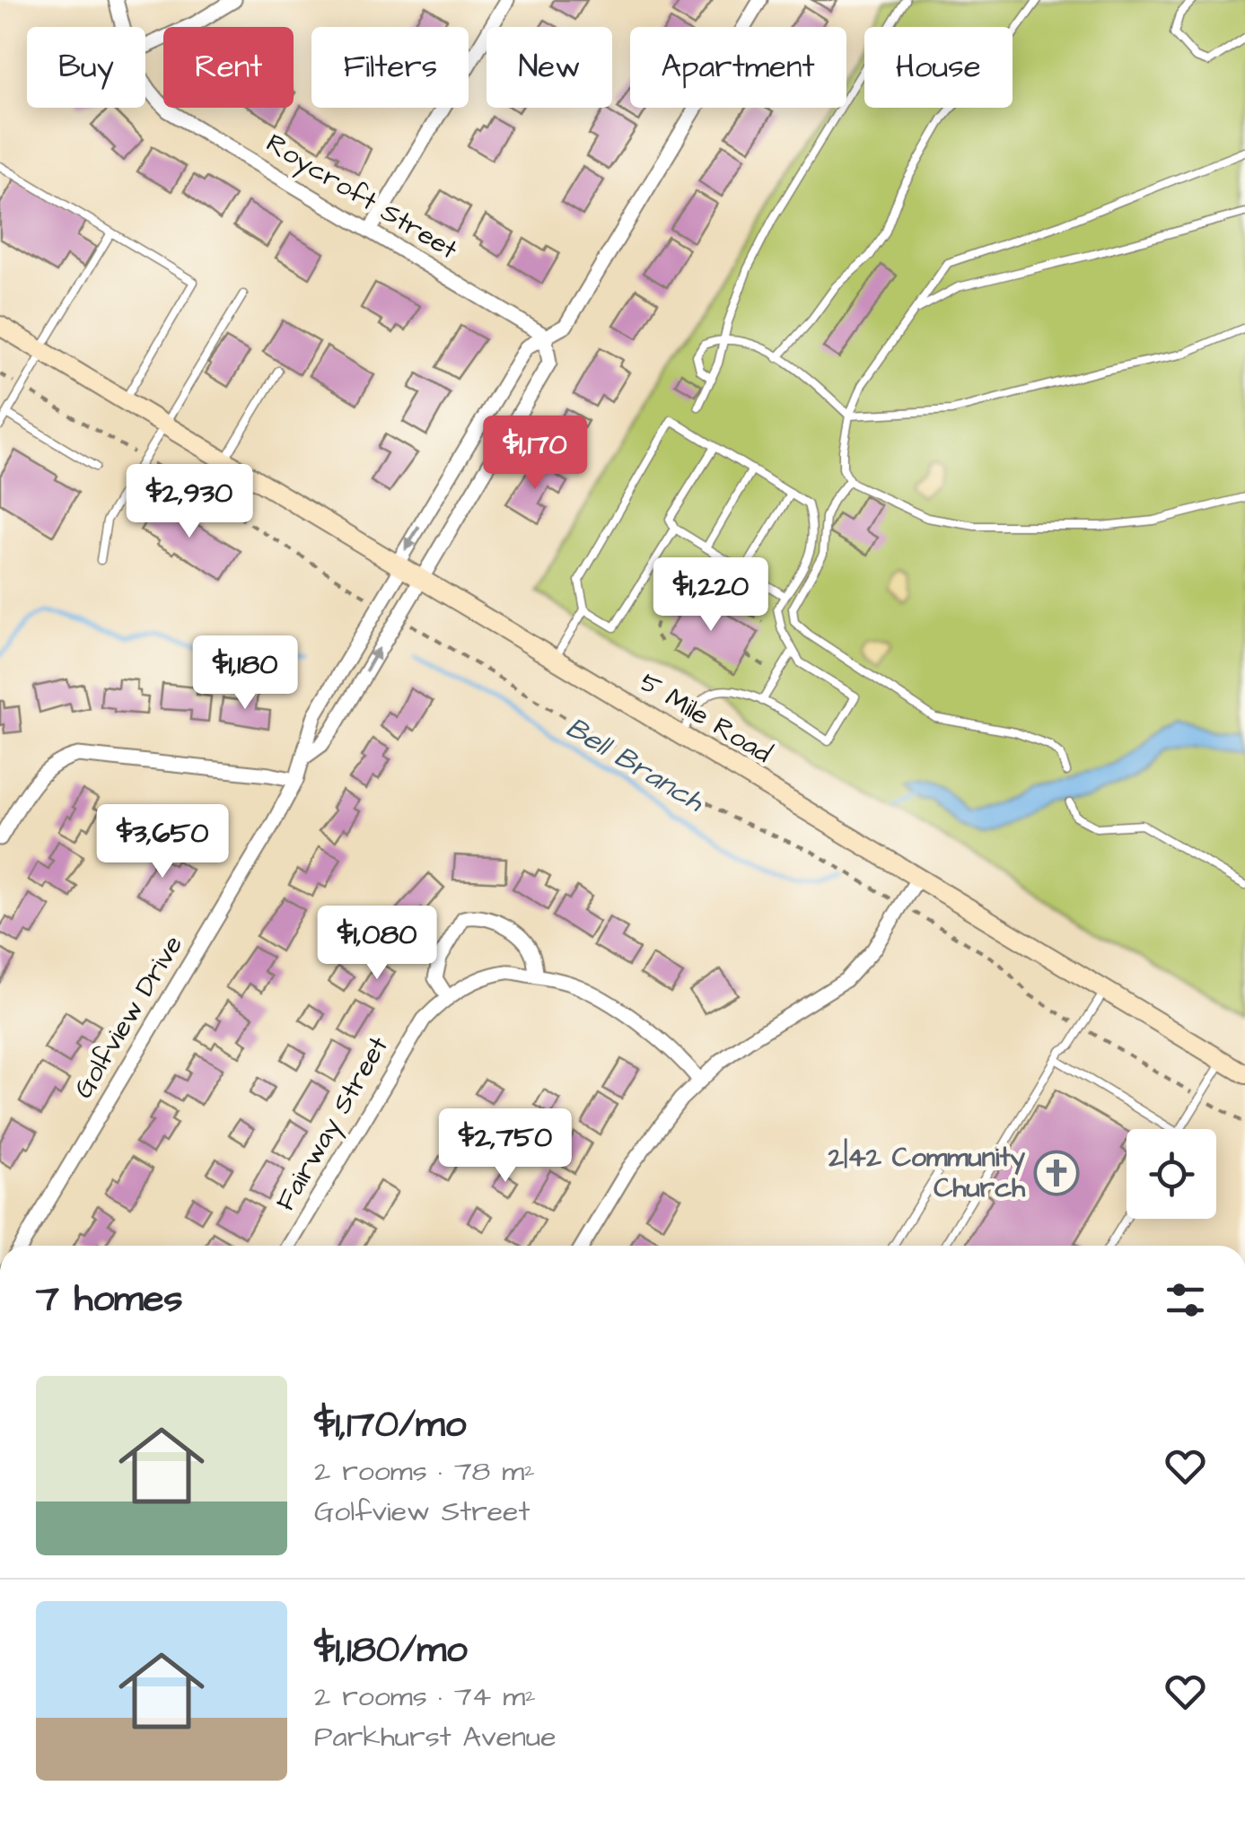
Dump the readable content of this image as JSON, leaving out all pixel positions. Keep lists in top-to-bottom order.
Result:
{
  "streets": {
    "main road": ["5 Mile Road"],
    "street": ["Roycroft Street", "Golfview Drive", "Fairway Street"]
  },
  "crossings": [
    ["Roycroft Street", "Golfview Drive"],
    ["5 Mile Road", "Golfview Drive"]
  ],
  "water": ["Bell Branch"],
  "places": {
    "church": ["2|42 Community Church"]
  },
  "page": {
    "chip": [
      "Buy",
      "Rent",
      "Filters",
      "New",
      "Apartment",
      "House"
    ],
    "price": [
      "$1,170",
      "$2,930",
      "$1,220",
      "$1,180",
      "$3,650",
      "$1,080",
      "$2,750"
    ],
    "heading": "7 homes",
    "list": [
      {
        "name": "$1,170/mo",
        "note": "2 rooms · 78 m² · Golfview Street"
      },
      {
        "name": "$1,180/mo",
        "note": "2 rooms · 74 m² · Parkhurst Avenue"
      }
    ]
  }
}
